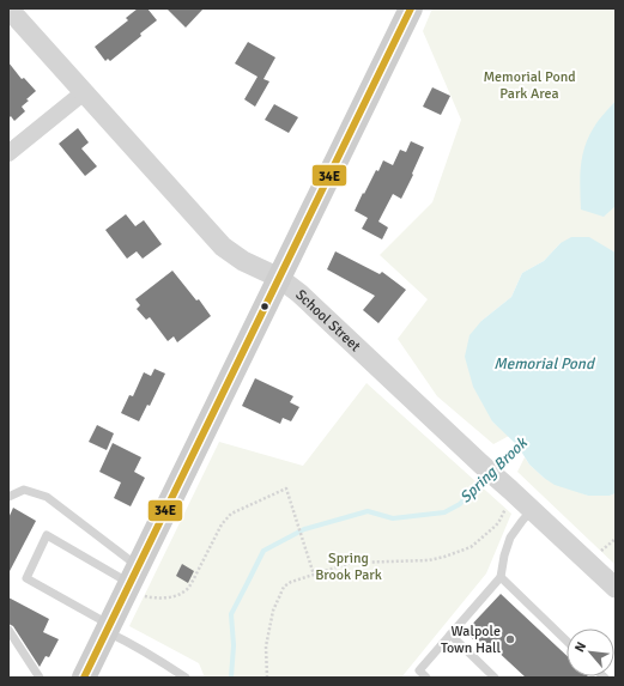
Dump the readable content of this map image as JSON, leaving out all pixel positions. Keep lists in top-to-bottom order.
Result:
{
  "streets": {
    "street": ["School Street"]
  },
  "water": ["Memorial Pond", "Spring Brook"],
  "parks": ["Memorial Pond Park Area", "Spring Brook Park"],
  "places": ["Walpole Town Hall"],
  "lines": ["transit line 34E"],
  "north": "top left"
}
